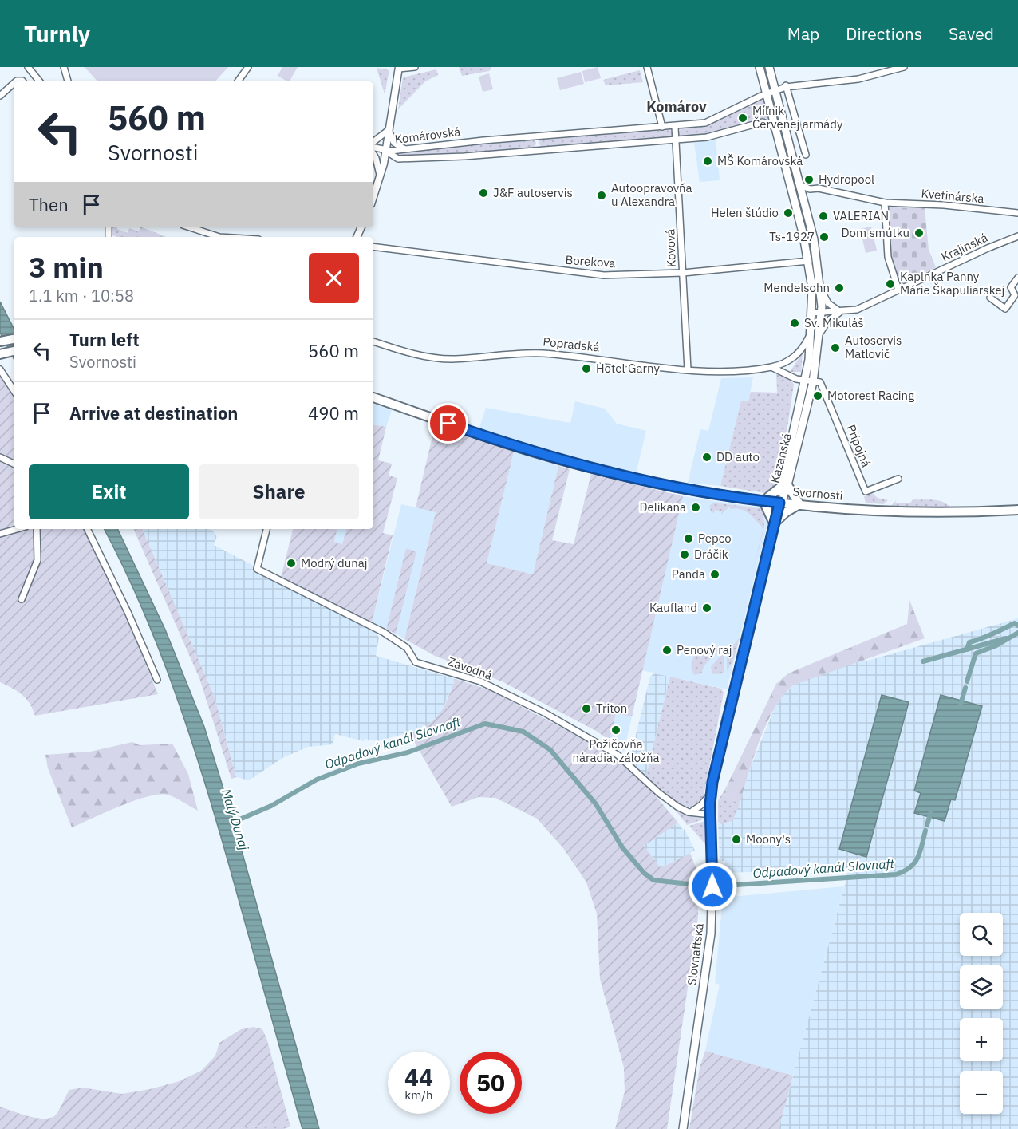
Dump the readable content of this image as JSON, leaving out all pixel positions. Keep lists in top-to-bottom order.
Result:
{
  "streets": {
    "main road": ["Kazanská", "Svornosti", "Slovnaftská"],
    "street": [
      "Komárovská",
      "Kvetinárska",
      "Krajinská",
      "Kovová",
      "Borekova",
      "Popradská",
      "Prípojná",
      "Závodná"
    ]
  },
  "crossings": [
    ["Komárovská", "Kovová"],
    ["Komárovská", "Kazanská"],
    ["Kvetinárska", "Kazanská"],
    ["Krajinská", "Kazanská"],
    ["Kovová", "Borekova"],
    ["Kovová", "Popradská"],
    ["Borekova", "Kazanská"],
    ["Popradská", "Prípojná"],
    ["Popradská", "Kazanská"],
    ["Prípojná", "Kazanská"],
    ["Kazanská", "Svornosti"],
    ["Kazanská", "Slovnaftská"],
    ["Svornosti", "Slovnaftská"],
    ["Závodná", "Slovnaftská"]
  ],
  "districts": ["Komárov"],
  "water": ["Odpadový kanál Slovnaft", "Malý Dunaj"],
  "places": [
    "Míľnik Červenej armády",
    "MŠ Komárovská",
    "Hydropool",
    "J&F autoservis",
    "Autoopravovňa u Alexandra",
    "Helen štúdio",
    "VALERIAN",
    "Dom smútku",
    "Ts-1927",
    "Kaplnka Panny Márie Škapuliarskej",
    "Mendelsohn",
    "Sv. Mikuláš",
    "Autoservis Matlovič",
    "Hotel Garny",
    "Motorest Racing",
    "DD auto",
    "Delikana",
    "Pepco",
    "Dráčik",
    "Modrý dunaj",
    "Panda",
    "Kaufland",
    "Penový raj",
    "Triton",
    "Požičovňa náradia, záložňa",
    "Moony's"
  ],
  "page": {
    "header": "Turnly",
    "nav": ["Map", "Directions", "Saved"],
    "turn": ["560 m", "Svornosti"],
    "then": "Then",
    "heading": ["3 min", "1.1 km · 10:58"],
    "list": [
      {
        "name": "Turn left",
        "note": "Svornosti",
        "value": "560 m"
      },
      {
        "name": "Arrive at destination",
        "value": "490 m"
      }
    ],
    "buttons": ["Exit", "Share"],
    "map_buttons": ["+", "−"],
    "speed": "44 km/h",
    "limit": "50"
  }
}
